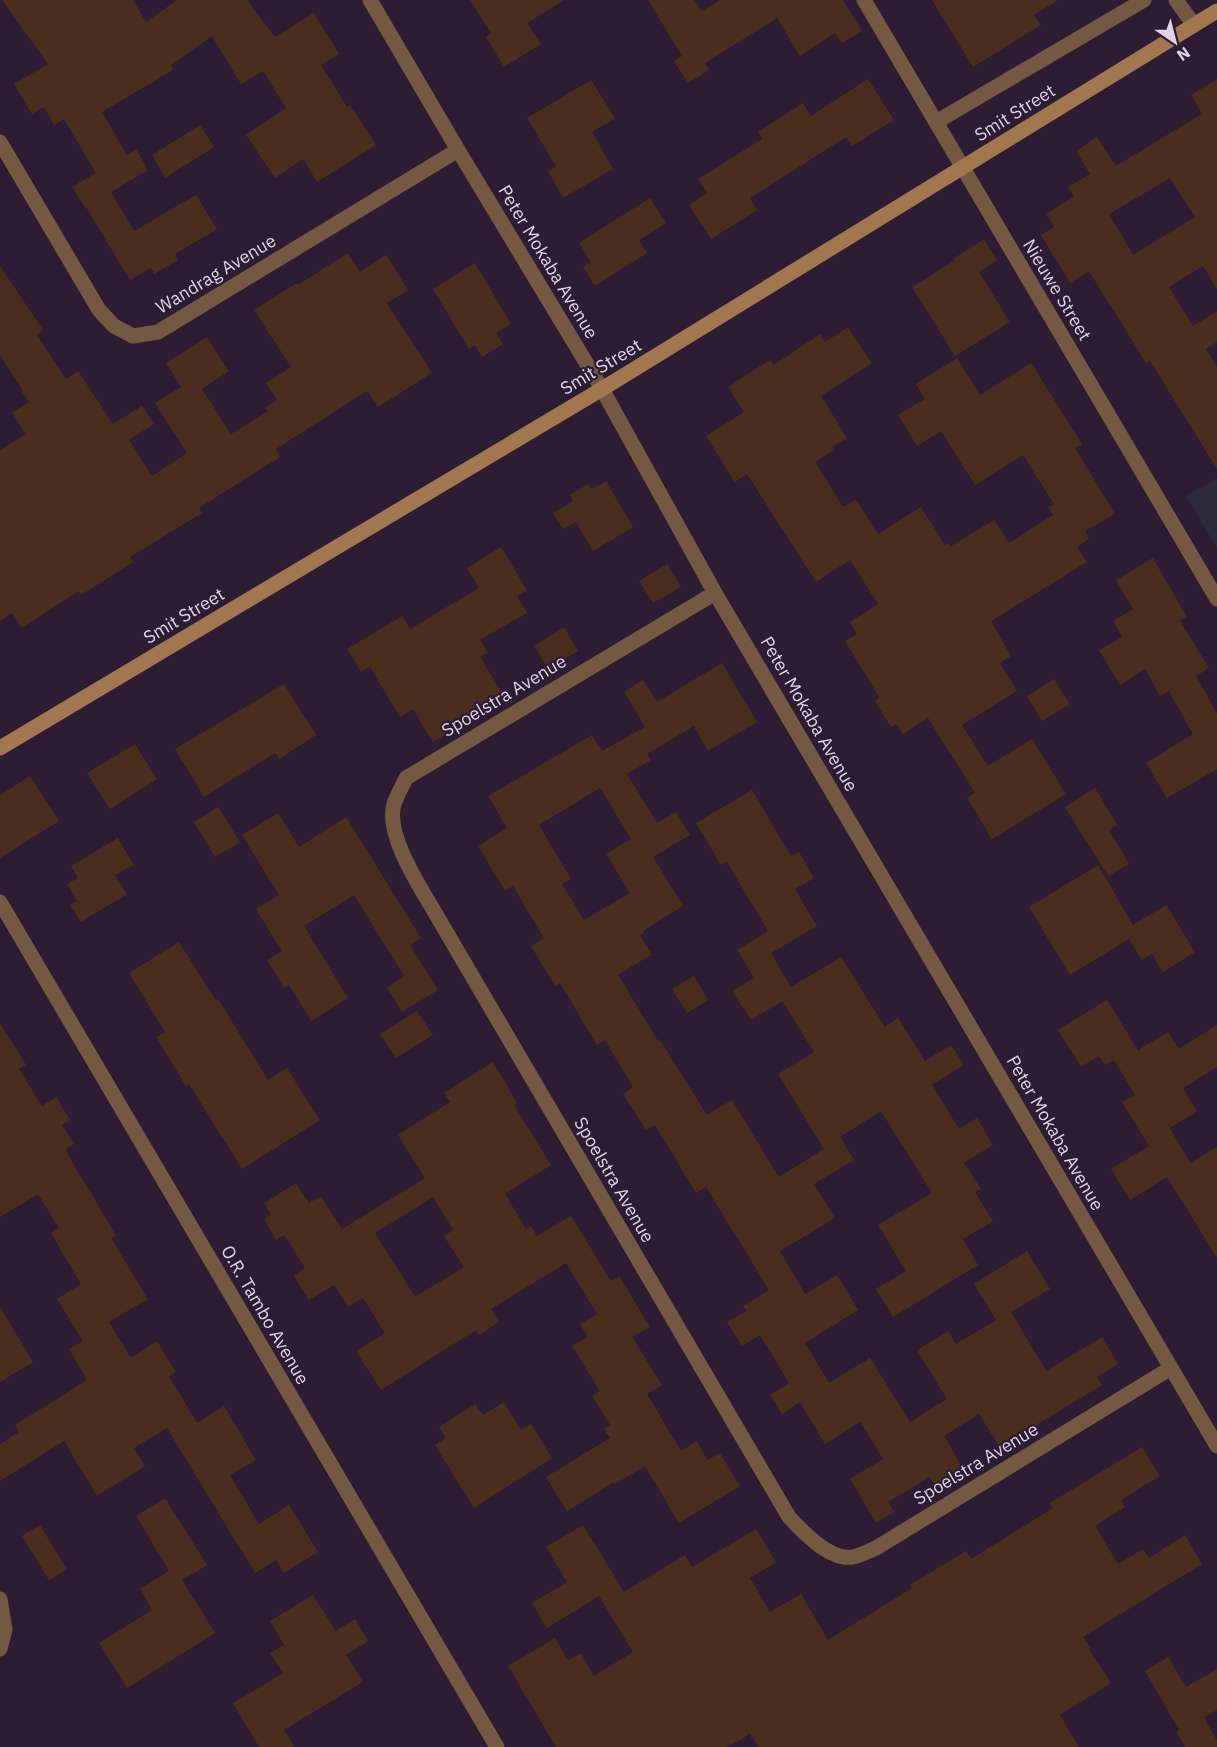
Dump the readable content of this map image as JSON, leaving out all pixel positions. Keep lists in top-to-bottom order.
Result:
{
  "streets": {
    "street": [
      "Smit Street",
      "Peter Mokaba Avenue",
      "Wandrag Avenue",
      "Nieuwe Street",
      "Spoelstra Avenue",
      "O.R. Tambo Avenue"
    ]
  },
  "crossings": [
    ["Smit Street", "Peter Mokaba Avenue"],
    ["Smit Street", "Nieuwe Street"],
    ["Peter Mokaba Avenue", "Wandrag Avenue"],
    ["Peter Mokaba Avenue", "Spoelstra Avenue"]
  ],
  "north": "bottom right"
}
